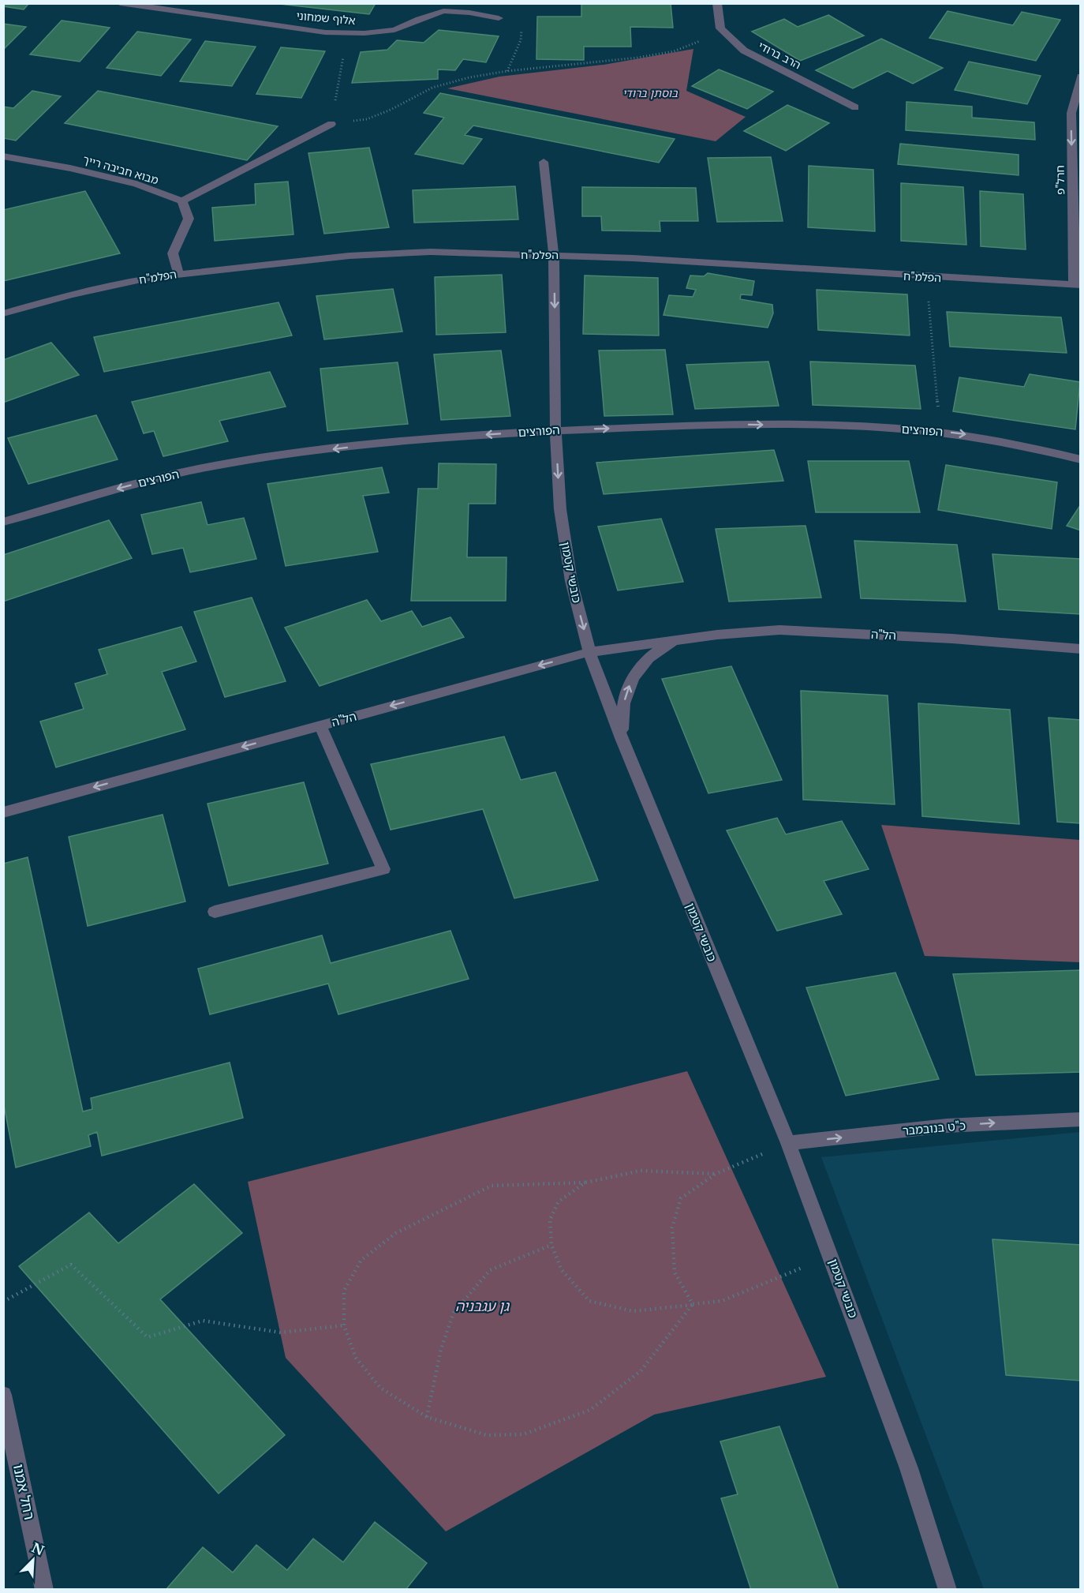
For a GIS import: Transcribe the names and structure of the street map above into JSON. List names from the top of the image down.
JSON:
{
  "streets": {
    "street": [
      "אלוף שמחוני",
      "הרב ברודי",
      "מבוא חביבה רייך",
      "חרל\"פ",
      "הפלמ\"ח",
      "הפורצים",
      "כובשי קטמון",
      "הל\"ה",
      "כ\"ט בנובמבר",
      "רחל אמנו"
    ]
  },
  "crossings": [
    ["חרל\"פ", "הפלמ\"ח"],
    ["הפלמ\"ח", "כובשי קטמון"],
    ["הפורצים", "כובשי קטמון"],
    ["כובשי קטמון", "הל\"ה"],
    ["כובשי קטמון", "כ\"ט בנובמבר"]
  ],
  "one_way": ["חרל\"פ", "כ\"ט בנובמבר"],
  "parks": ["בוסתן ברודי", "גן עגבניה"],
  "north": "top right"
}
